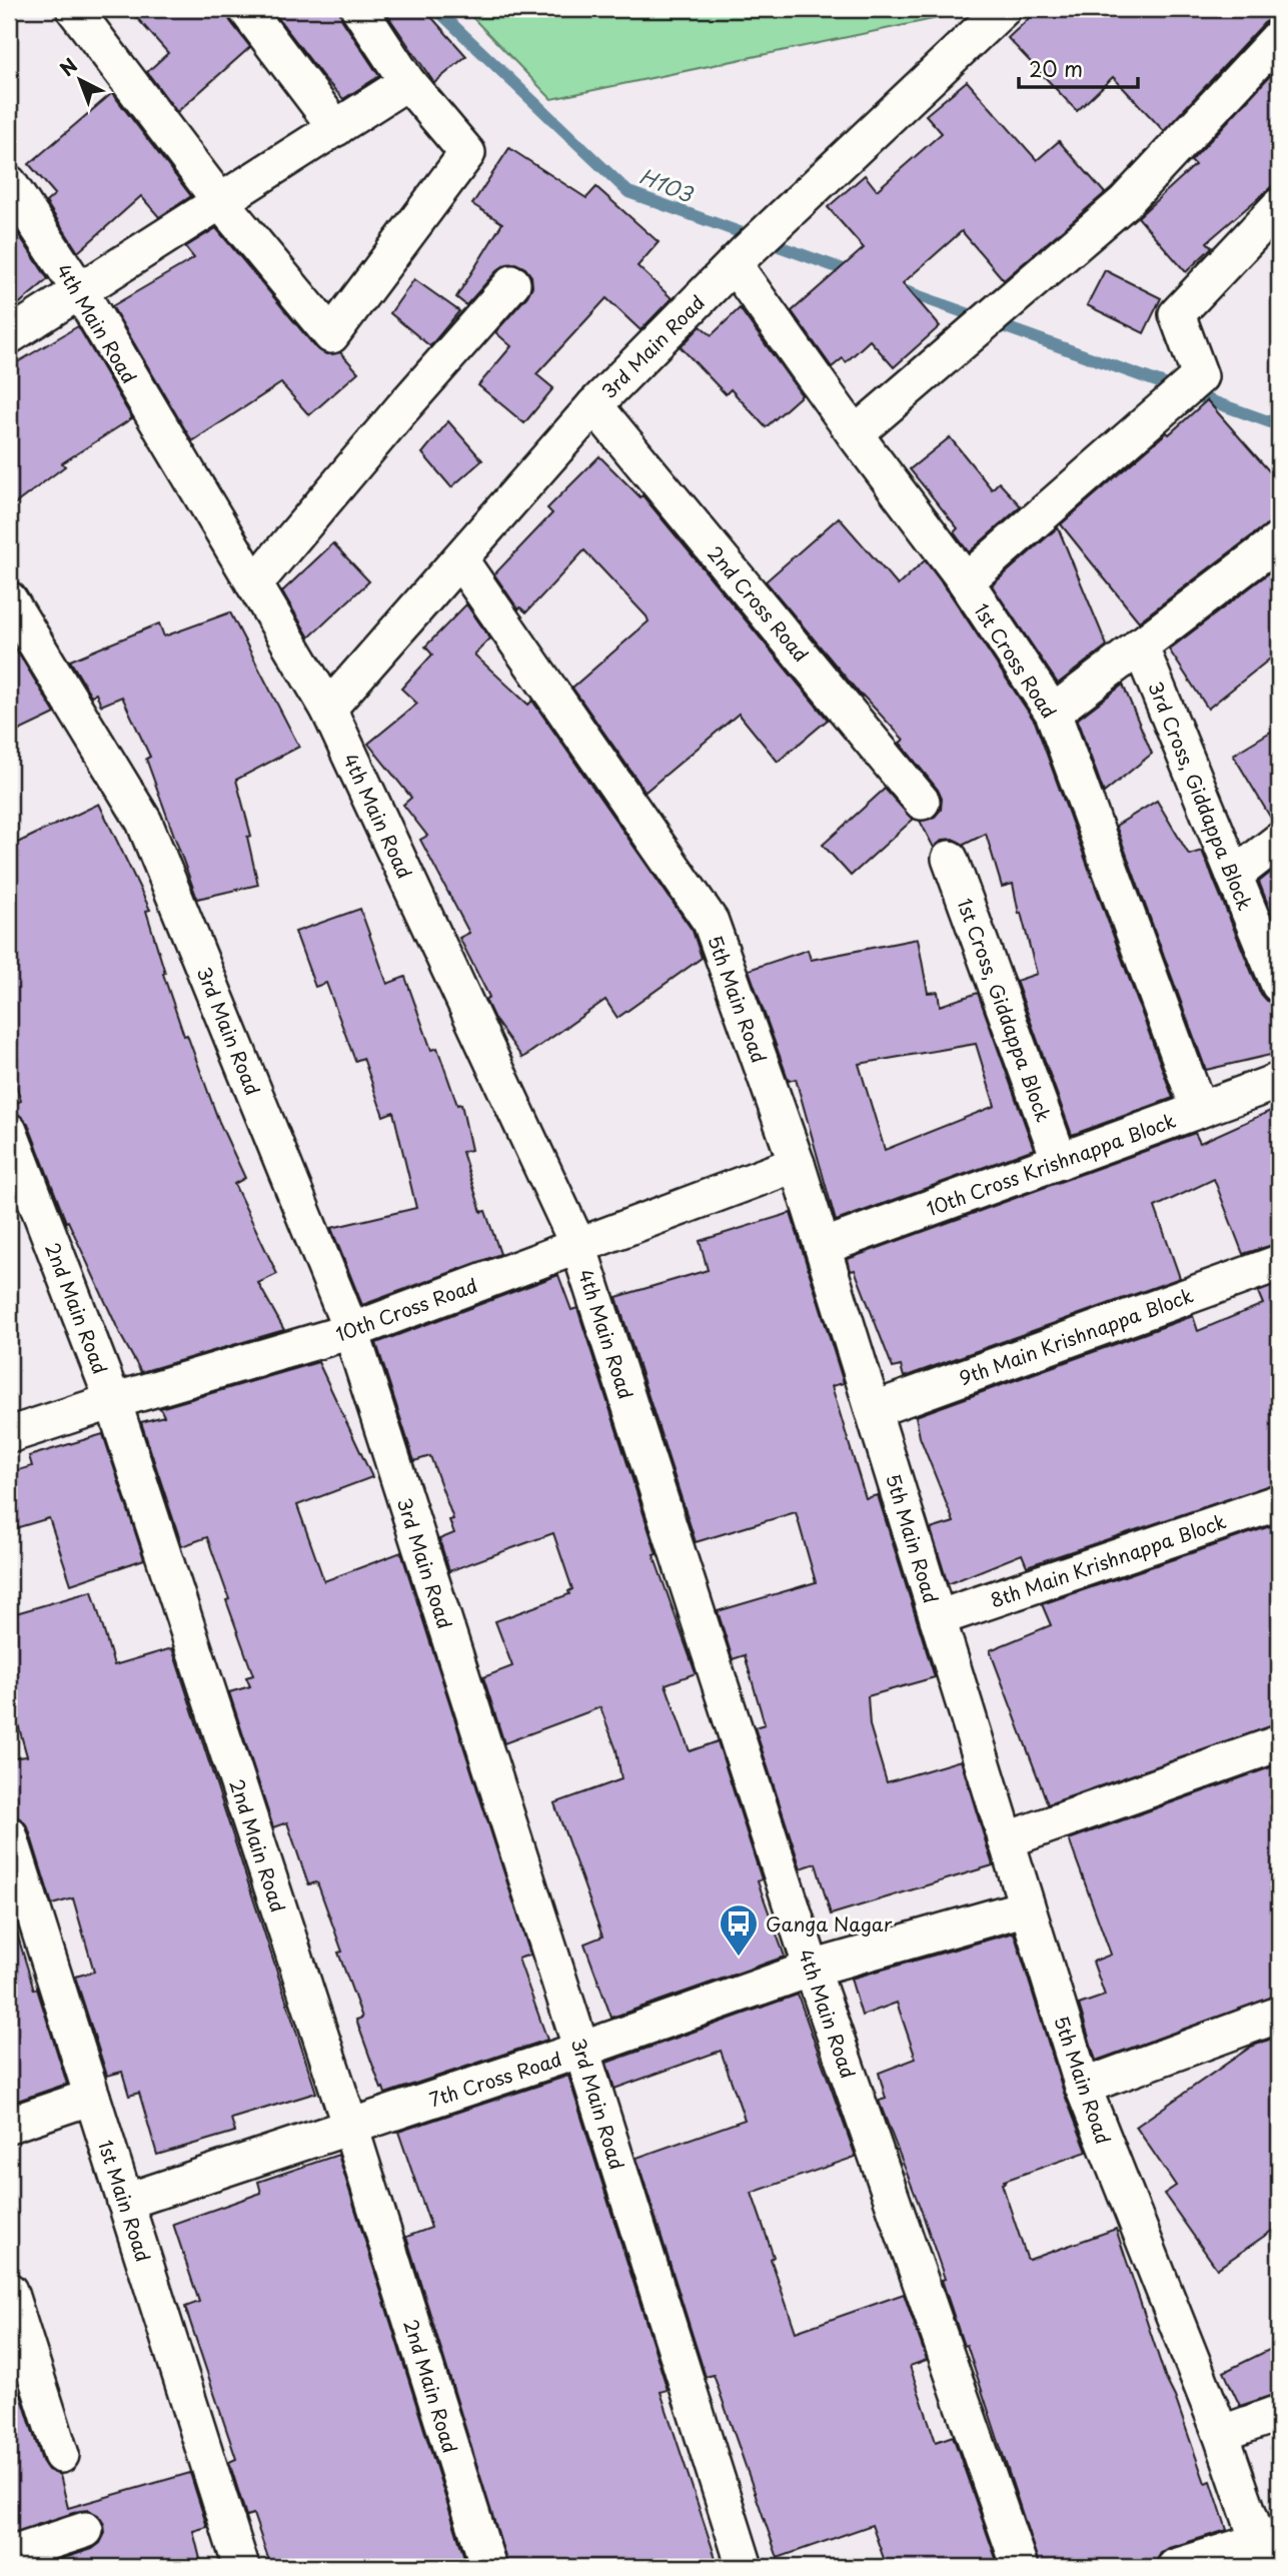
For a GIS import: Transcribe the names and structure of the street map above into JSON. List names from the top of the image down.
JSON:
{
  "streets": {
    "street": [
      "4th Main Road",
      "3rd Main Road",
      "2nd Cross Road",
      "1st Cross Road",
      "3rd Cross, Giddappa Block",
      "5th Main Road",
      "1st Cross, Giddappa Block",
      "10th Cross Krishnappa Block",
      "2nd Main Road",
      "10th Cross Road",
      "9th Main Krishnappa Block",
      "8th Main Krishnappa Block",
      "7th Cross Road",
      "1st Main Road"
    ]
  },
  "crossings": [
    ["4th Main Road", "3rd Main Road"],
    ["4th Main Road", "10th Cross Road"],
    ["4th Main Road", "7th Cross Road"],
    ["3rd Main Road", "2nd Cross Road"],
    ["3rd Main Road", "1st Cross Road"],
    ["3rd Main Road", "5th Main Road"],
    ["3rd Main Road", "10th Cross Road"],
    ["3rd Main Road", "7th Cross Road"],
    ["1st Cross Road", "10th Cross Krishnappa Block"],
    ["5th Main Road", "10th Cross Krishnappa Block"],
    ["5th Main Road", "10th Cross Road"],
    ["5th Main Road", "9th Main Krishnappa Block"],
    ["5th Main Road", "8th Main Krishnappa Block"],
    ["5th Main Road", "7th Cross Road"],
    ["1st Cross, Giddappa Block", "10th Cross Krishnappa Block"],
    ["2nd Main Road", "10th Cross Road"],
    ["2nd Main Road", "7th Cross Road"],
    ["7th Cross Road", "1st Main Road"]
  ],
  "water": ["H103"],
  "places": {
    "bus stop": ["Ganga Nagar"]
  },
  "scale_bar": "20 m",
  "north": "top left"
}
